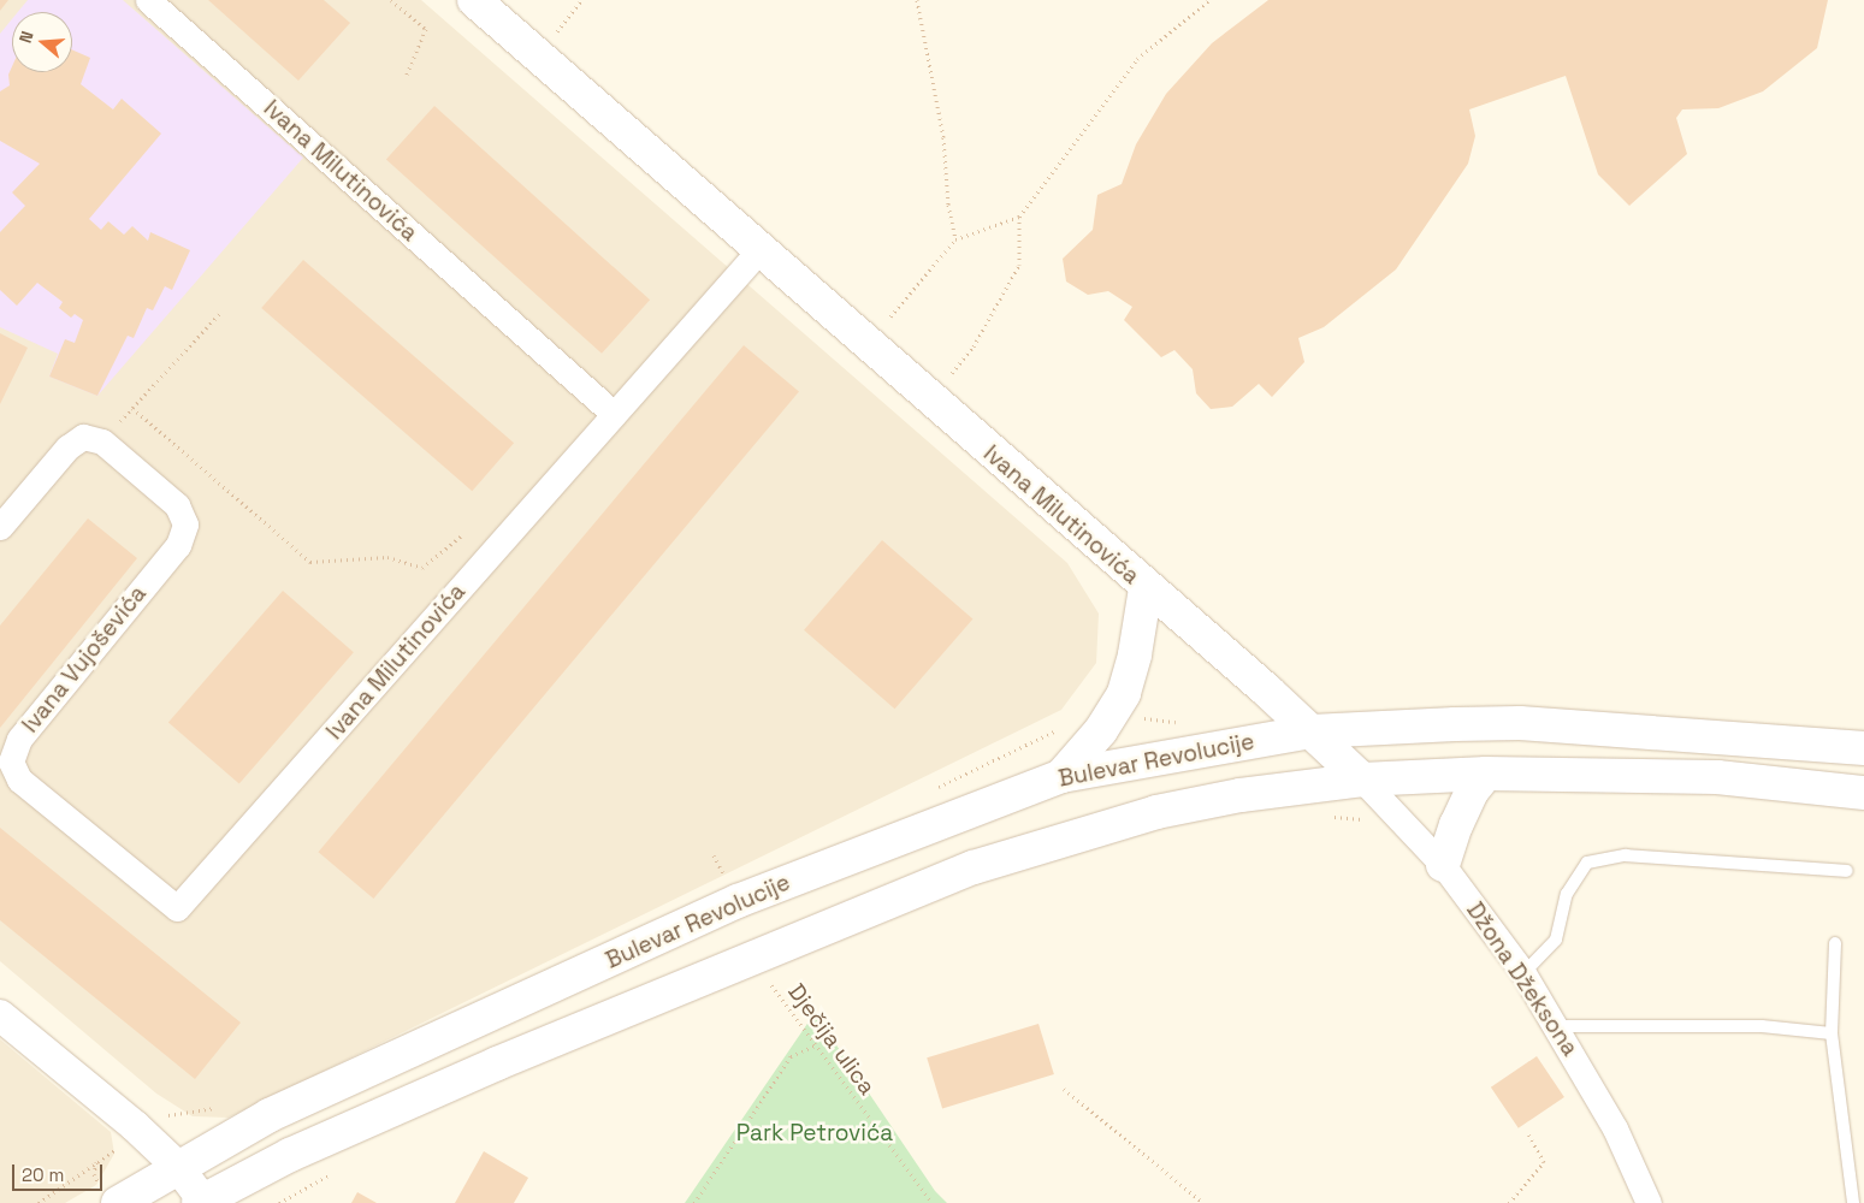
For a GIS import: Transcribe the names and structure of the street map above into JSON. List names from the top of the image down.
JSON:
{
  "streets": {
    "main road": ["Ivana Milutinovića", "Bulevar Revolucije"],
    "street": ["Ivana Vujoševića", "Džona Džeksona"],
    "path": ["Dječija ulica"]
  },
  "crossings": [
    ["Ivana Milutinovića", "Ivana Vujoševića"],
    ["Ivana Milutinovića", "Bulevar Revolucije"],
    ["Ivana Milutinovića", "Džona Džeksona"]
  ],
  "parks": ["Park Petrovića"],
  "scale_bar": "20 m",
  "north": "left"
}
